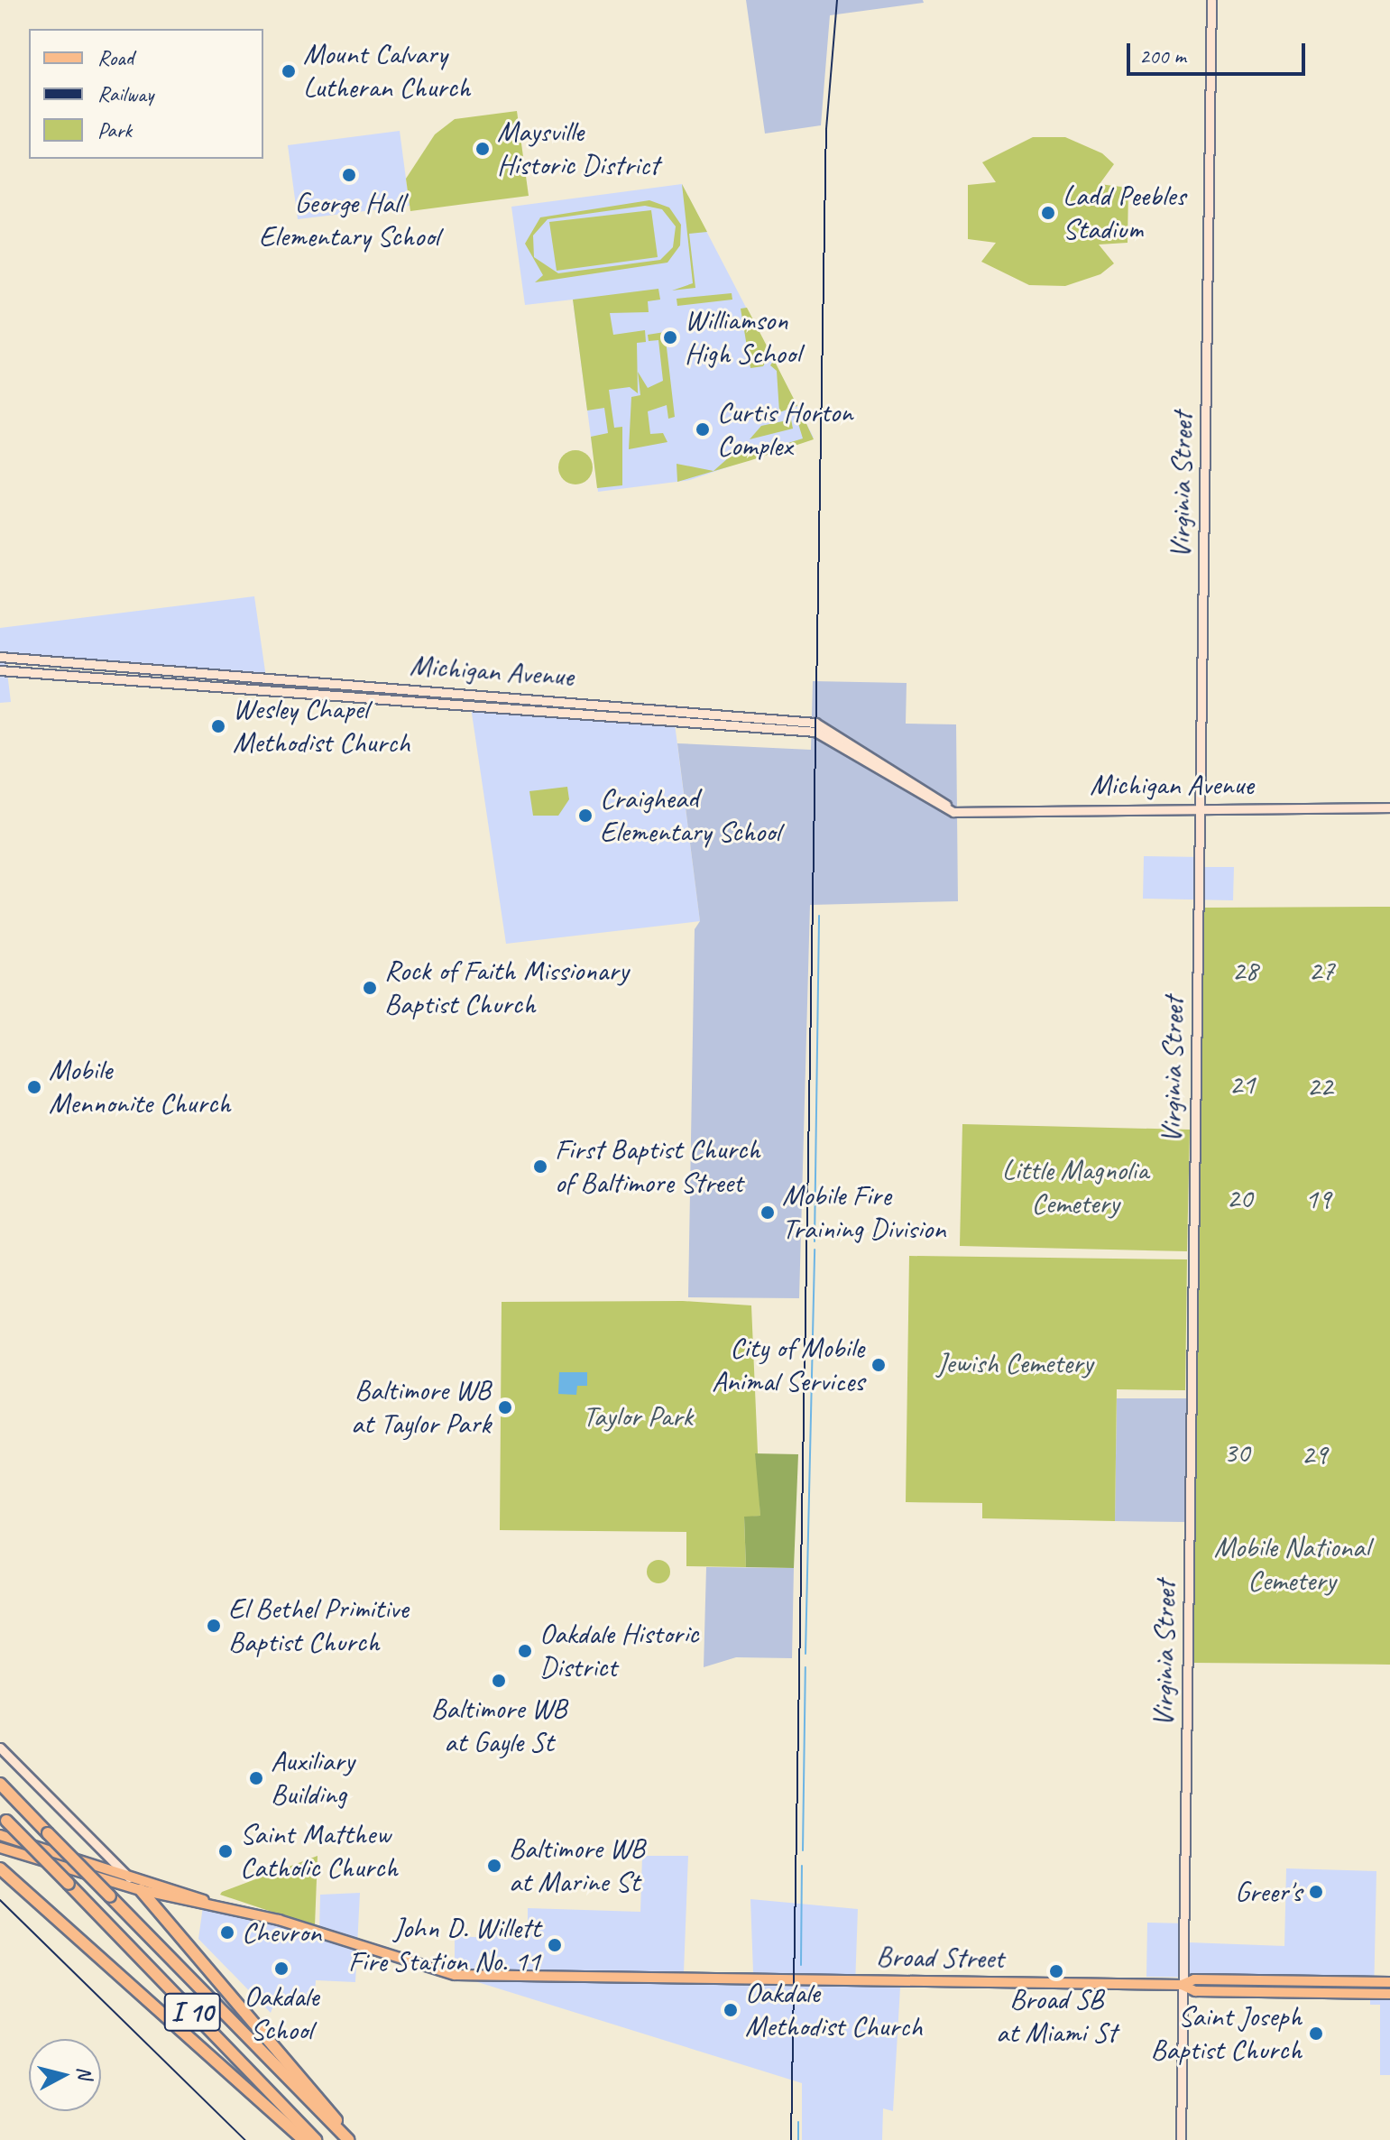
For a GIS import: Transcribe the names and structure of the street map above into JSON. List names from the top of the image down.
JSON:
{
  "streets": {
    "highway": ["I 10"],
    "main road": ["Virginia Street", "Michigan Avenue", "Broad Street"]
  },
  "crossings": [
    ["Virginia Street", "Michigan Avenue"],
    ["Virginia Street", "Broad Street"]
  ],
  "parks": [
    "28",
    "27",
    "21",
    "22",
    "Little Magnolia Cemetery",
    "20",
    "19",
    "Jewish Cemetery",
    "Taylor Park",
    "30",
    "29",
    "Mobile National Cemetery"
  ],
  "places": [
    "Mount Calvary Lutheran Church",
    "Maysville Historic District",
    "George Hall Elementary School",
    "Ladd Peebles Stadium",
    "Williamson High School",
    "Curtis Horton Complex",
    "Wesley Chapel Methodist Church",
    "Craighead Elementary School",
    "Rock of Faith Missionary Baptist Church",
    "Mobile Mennonite Church",
    "First Baptist Church of Baltimore Street",
    "Mobile Fire Training Division",
    "City of Mobile Animal Services",
    "Baltimore WB at Taylor Park",
    "El Bethel Primitive Baptist Church",
    "Oakdale Historic District",
    "Baltimore WB at Gayle St",
    "Auxiliary Building",
    "Saint Matthew Catholic Church",
    "Baltimore WB at Marine St",
    "Greer's",
    "Chevron",
    "John D. Willett Fire Station No. 11",
    "Oakdale School",
    "Broad SB at Miami St",
    "Oakdale Methodist Church",
    "Saint Joseph Baptist Church"
  ],
  "legend": ["Road", "Railway", "Park"],
  "scale_bar": "200 m",
  "north": "right"
}
